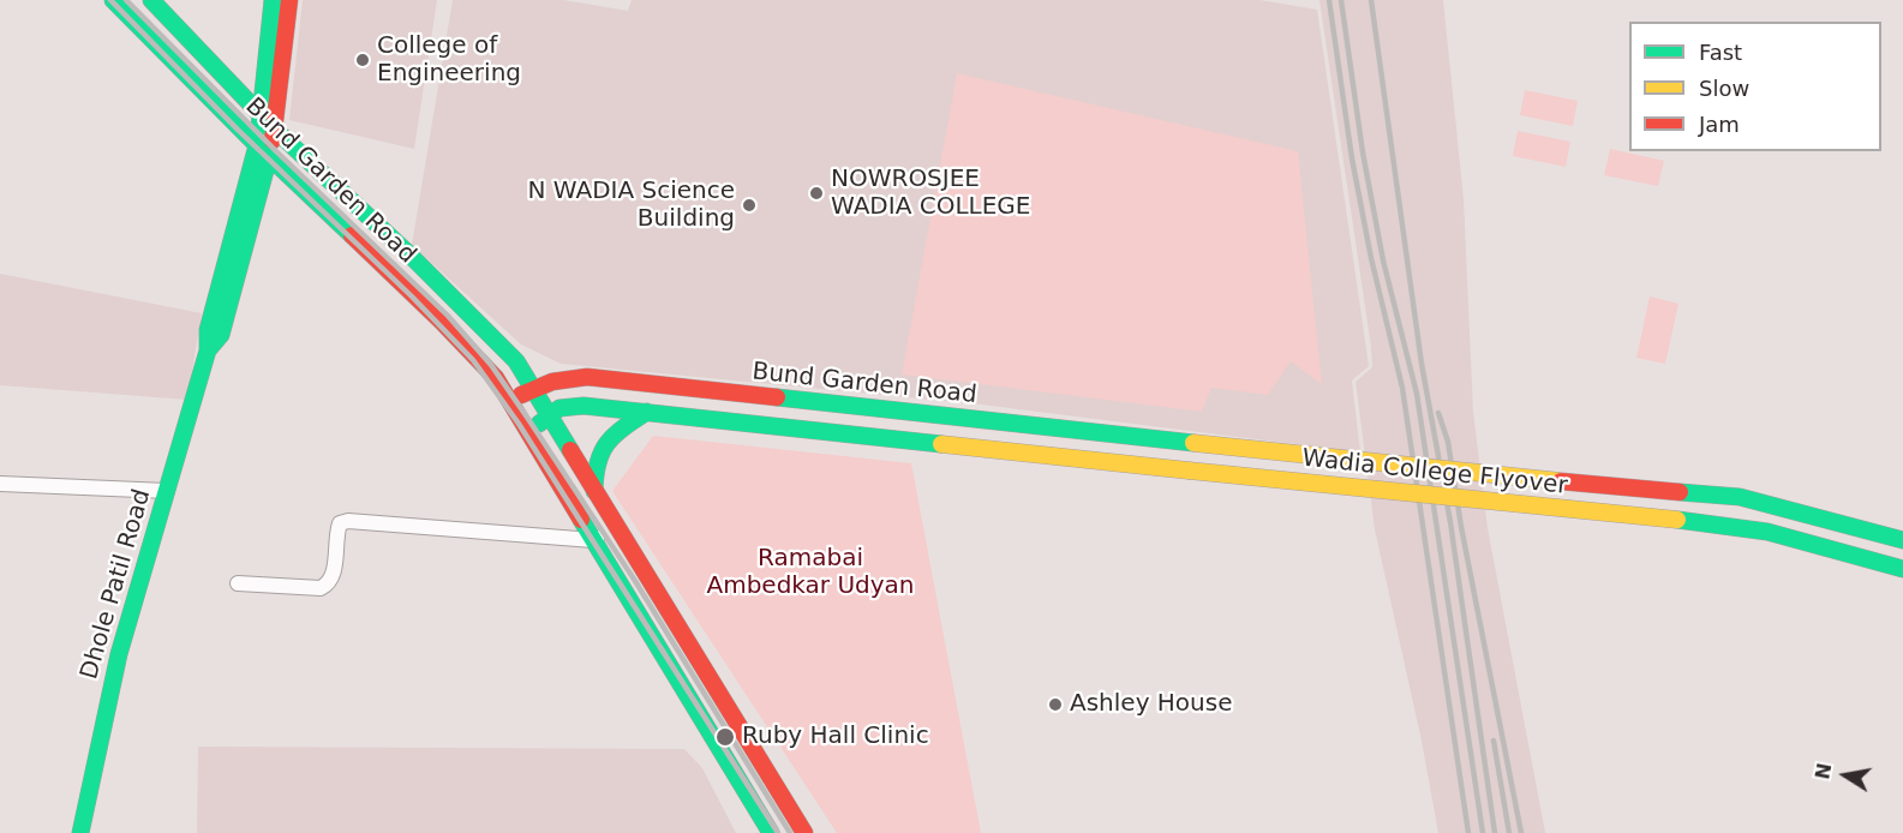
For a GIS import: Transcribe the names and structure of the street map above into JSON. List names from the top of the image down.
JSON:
{
  "streets": {
    "main road": ["Bund Garden Road", "Wadia College Flyover", "Dhole Patil Road"]
  },
  "crossings": [
    ["Bund Garden Road", "Wadia College Flyover"],
    ["Bund Garden Road", "Dhole Patil Road"]
  ],
  "parks": ["Ramabai Ambedkar Udyan"],
  "places": [
    "College of Engineering",
    "NOWROSJEE WADIA COLLEGE",
    "N WADIA Science Building",
    "Ashley House",
    "Ruby Hall Clinic"
  ],
  "legend": ["Fast", "Slow", "Jam"],
  "north": "left"
}
